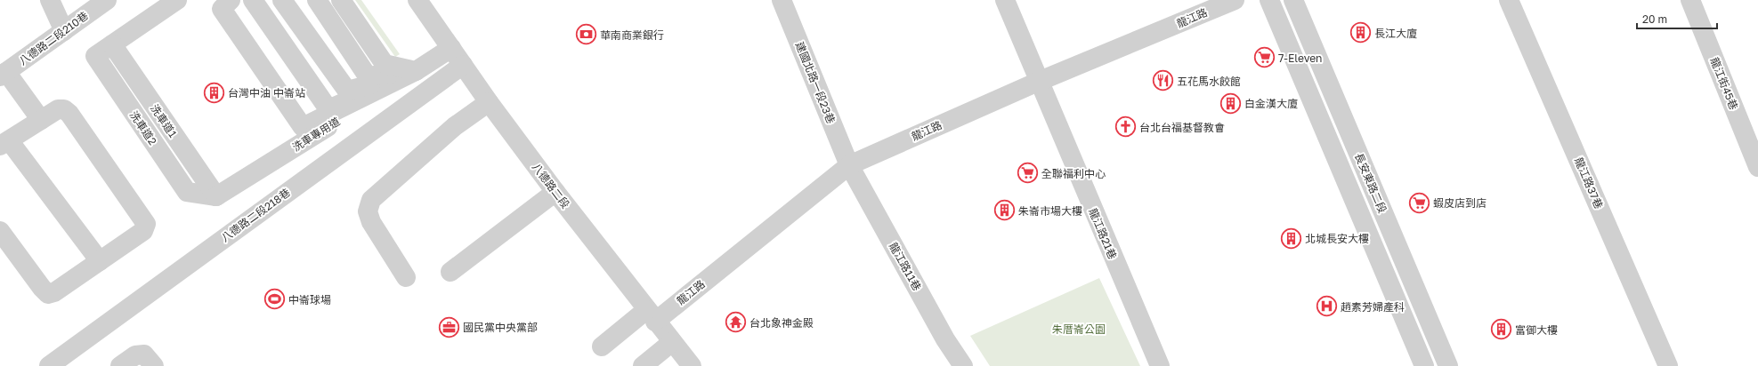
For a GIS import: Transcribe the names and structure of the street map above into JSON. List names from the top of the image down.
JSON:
{
  "streets": {
    "street": [
      "龍江路",
      "八德路二段210巷",
      "建國北路一段23巷",
      "龍江街45巷",
      "洗車道1",
      "洗車專用道",
      "長安東路二段",
      "龍江路37巷",
      "八德路二段",
      "八德路二段218巷",
      "龍江路21巷",
      "龍江路11巷"
    ]
  },
  "crossings": [
    ["龍江路", "建國北路一段23巷"],
    ["龍江路", "八德路二段"],
    ["龍江路", "龍江路21巷"],
    ["龍江路", "龍江路11巷"],
    ["建國北路一段23巷", "龍江路11巷"],
    ["洗車道1", "洗車專用道"],
    ["八德路二段", "八德路二段218巷"]
  ],
  "parks": ["朱厝崙公園"],
  "places": {
    "building": [
      "長江大廈",
      "台灣中油 中崙站",
      "白金漢大廈",
      "朱崙市場大樓",
      "北城長安大樓",
      "富御大樓"
    ],
    "bank": ["華南商業銀行"],
    "supermarket": ["7-Eleven", "全聯福利中心", "蝦皮店到店"],
    "restaurant": ["五花馬水餃館"],
    "church": ["台北台福基督教會"],
    "sports": ["中崙球場"],
    "hospital": ["趙素芳婦產科"],
    "temple": ["台北象神金殿"],
    "office": ["國民黨中央黨部"]
  },
  "scale_bar": "20 m"
}
